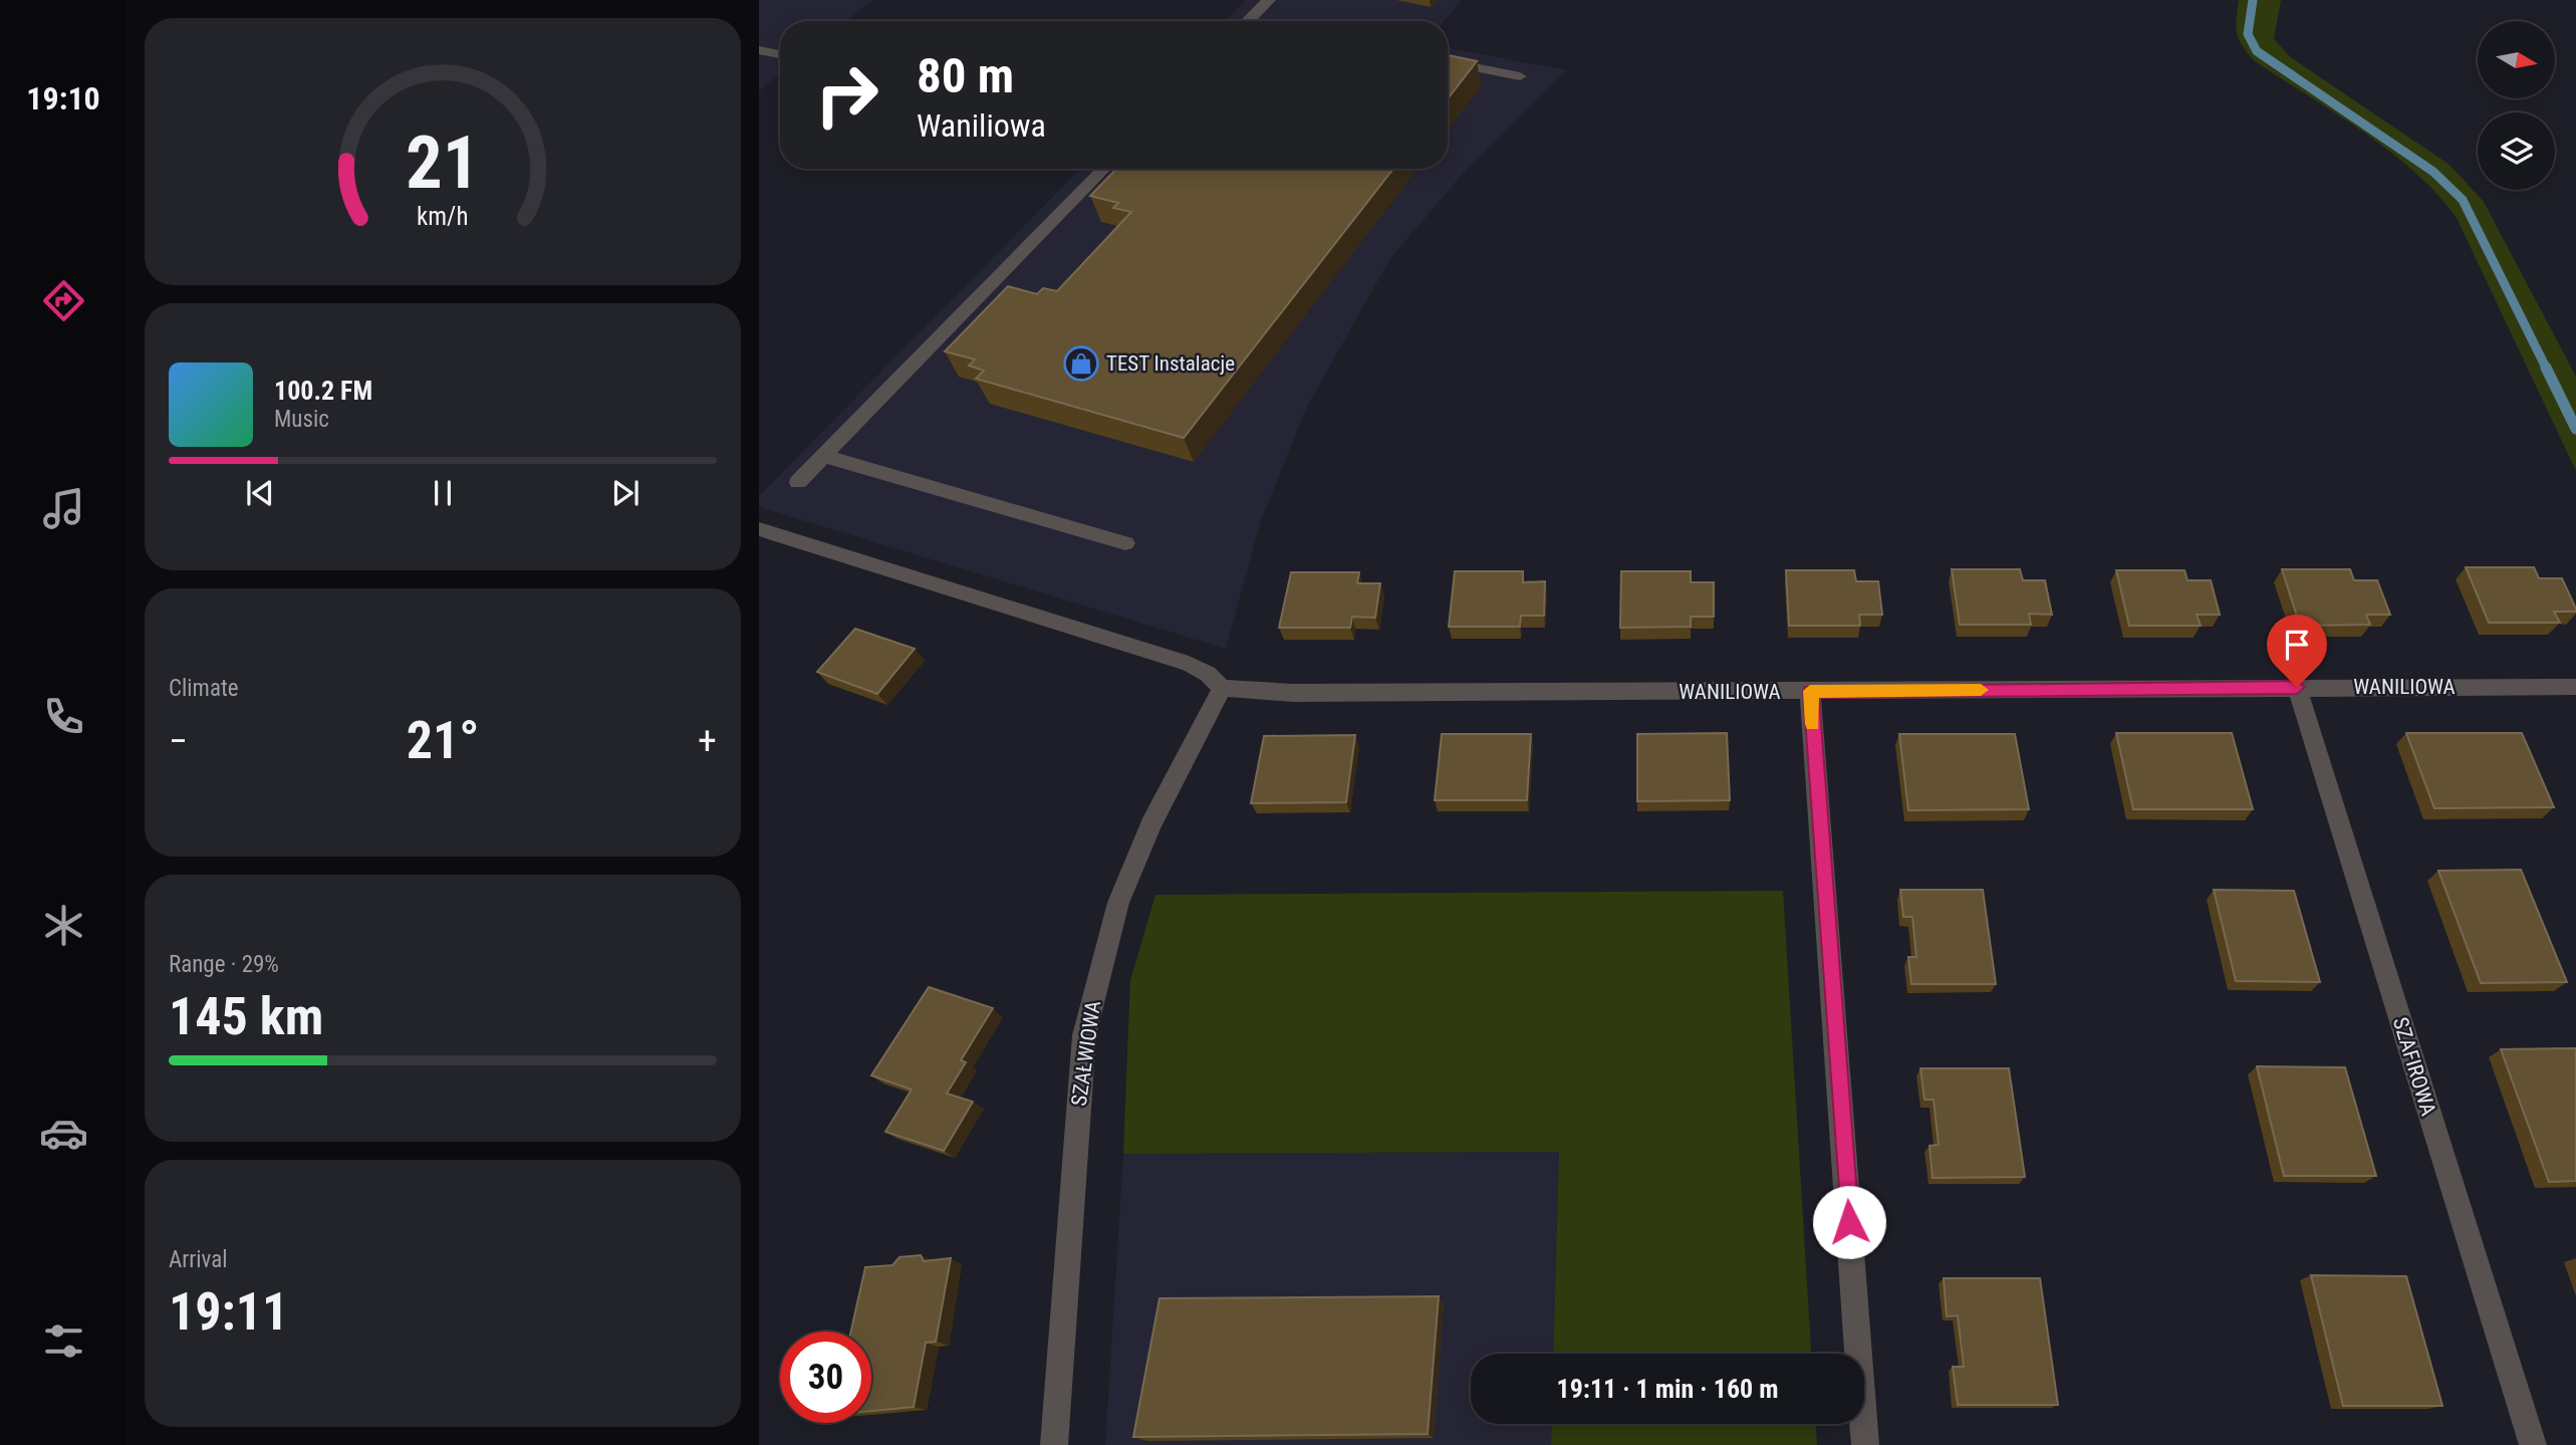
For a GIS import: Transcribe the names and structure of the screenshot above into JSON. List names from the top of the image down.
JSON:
{
  "streets": {
    "street": ["WANILIOWA", "SZAŁWIOWA", "SZAFIROWA"]
  },
  "crossings": [
    ["WANILIOWA", "SZAŁWIOWA"],
    ["WANILIOWA", "SZAFIROWA"]
  ],
  "places": {
    "shop": ["TEST Instalacje"]
  },
  "north": "right",
  "page": {
    "tabs": "19:10",
    "turn": ["80 m", "Waniliowa"],
    "song": ["100.2 FM", "Music"],
    "tile": [
      "Climate",
      ["Range · 29%", "145 km"],
      ["Arrival", "19:11"]
    ],
    "heat": ["−", "21°", "+"],
    "limit": "30",
    "trip": "19:11 · 1 min · 160 m",
    "gauge": ["21", "km/h"]
  }
}
